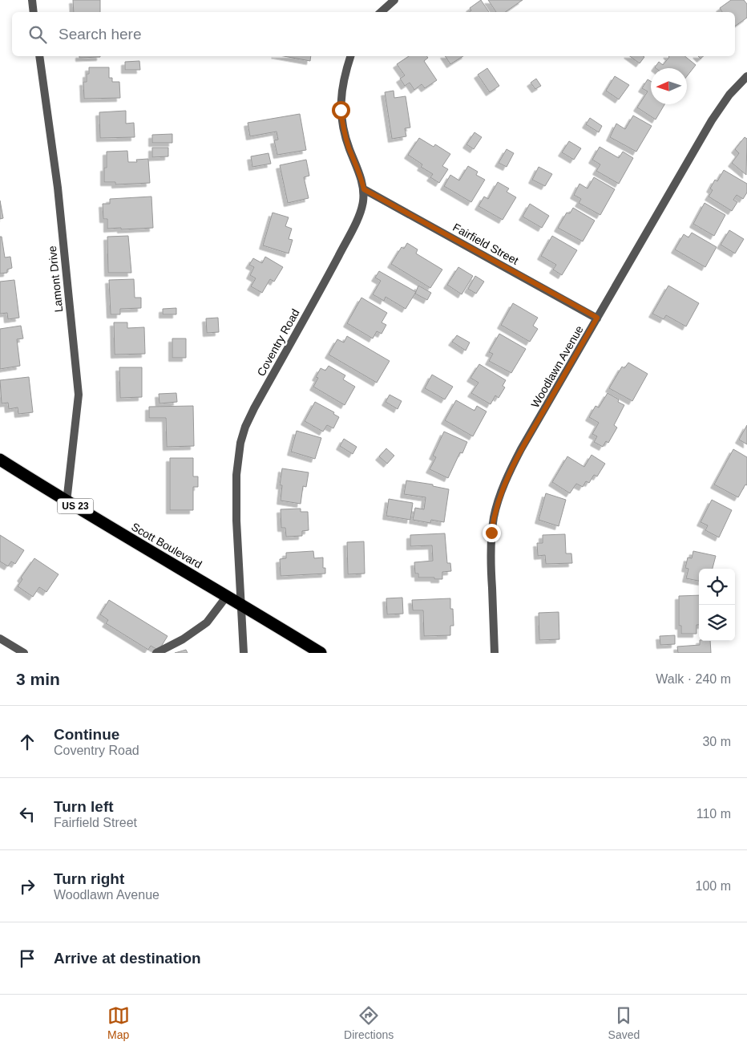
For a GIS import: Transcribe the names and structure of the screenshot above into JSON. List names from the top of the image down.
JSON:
{
  "streets": {
    "highway": ["US 23", "Scott Boulevard"],
    "street": [
      "Fairfield Street",
      "Lamont Drive",
      "Coventry Road",
      "Woodlawn Avenue"
    ]
  },
  "crossings": [
    ["Fairfield Street", "Coventry Road"],
    ["Fairfield Street", "Woodlawn Avenue"],
    ["Lamont Drive", "Scott Boulevard"],
    ["Coventry Road", "Scott Boulevard"]
  ],
  "north": "left",
  "page": {
    "search": "Search here",
    "heading": ["3 min", "Walk · 240 m"],
    "list": [
      ["Continue", "Coventry Road", "30 m"],
      ["Turn left", "Fairfield Street", "110 m"],
      ["Turn right", "Woodlawn Avenue", "100 m"],
      "Arrive at destination"
    ],
    "nav": ["Map", "Directions", "Saved"]
  }
}
